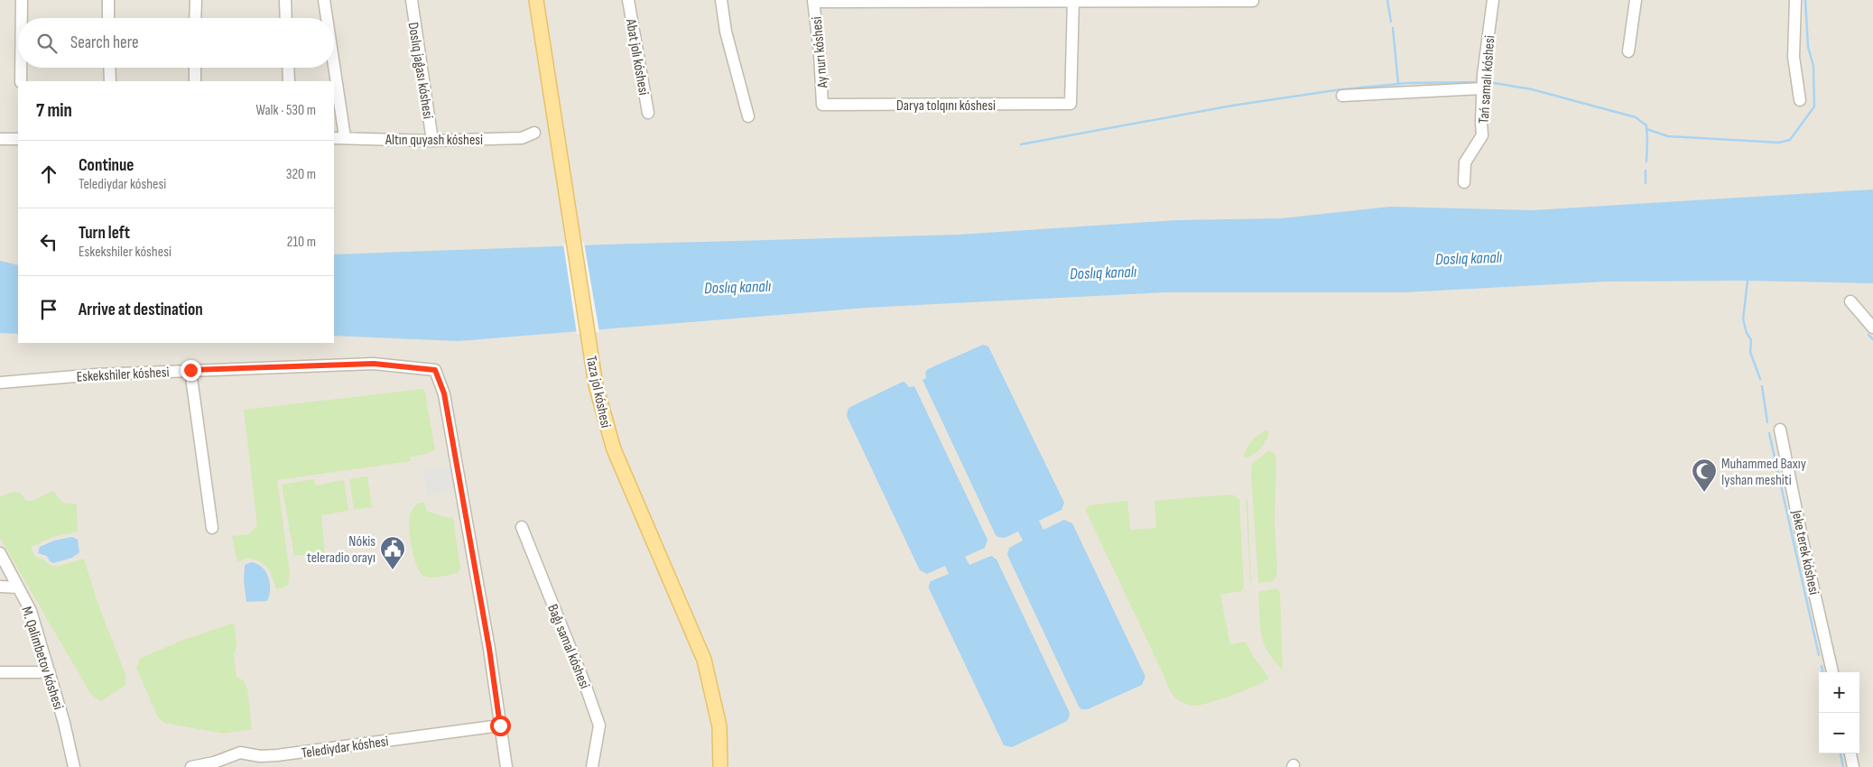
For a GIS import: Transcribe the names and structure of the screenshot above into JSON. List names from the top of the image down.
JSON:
{
  "streets": {
    "main road": ["Taza jol kóshesi"],
    "street": [
      "Ay nurı kóshesi",
      "Abat jolı kóshesi",
      "Doslıq jaǵası kóshesi",
      "Tań samalı kóshesi",
      "Darya tolqını kóshesi",
      "Altın quyash kóshesi",
      "Eskekshiler kóshesi",
      "Jeke terek kóshesi",
      "Baǵı samal kóshesi",
      "M. Qalimbetov kóshesi",
      "Telediydar kóshesi"
    ]
  },
  "crossings": [
    ["Ay nurı kóshesi", "Darya tolqını kóshesi"],
    ["Doslıq jaǵası kóshesi", "Altın quyash kóshesi"],
    ["Eskekshiler kóshesi", "Telediydar kóshesi"]
  ],
  "water": ["Doslıq kanalı"],
  "places": {
    "mosque": ["Muhammed Baxıy Iyshan meshiti"],
    "public building": ["Nókis teleradio orayı"]
  },
  "page": {
    "search": "Search here",
    "heading": ["7 min", "Walk · 530 m"],
    "list": [
      ["Continue", "Telediydar kóshesi", "320 m"],
      ["Turn left", "Eskekshiler kóshesi", "210 m"],
      "Arrive at destination"
    ],
    "map_buttons": ["+", "−"]
  }
}
